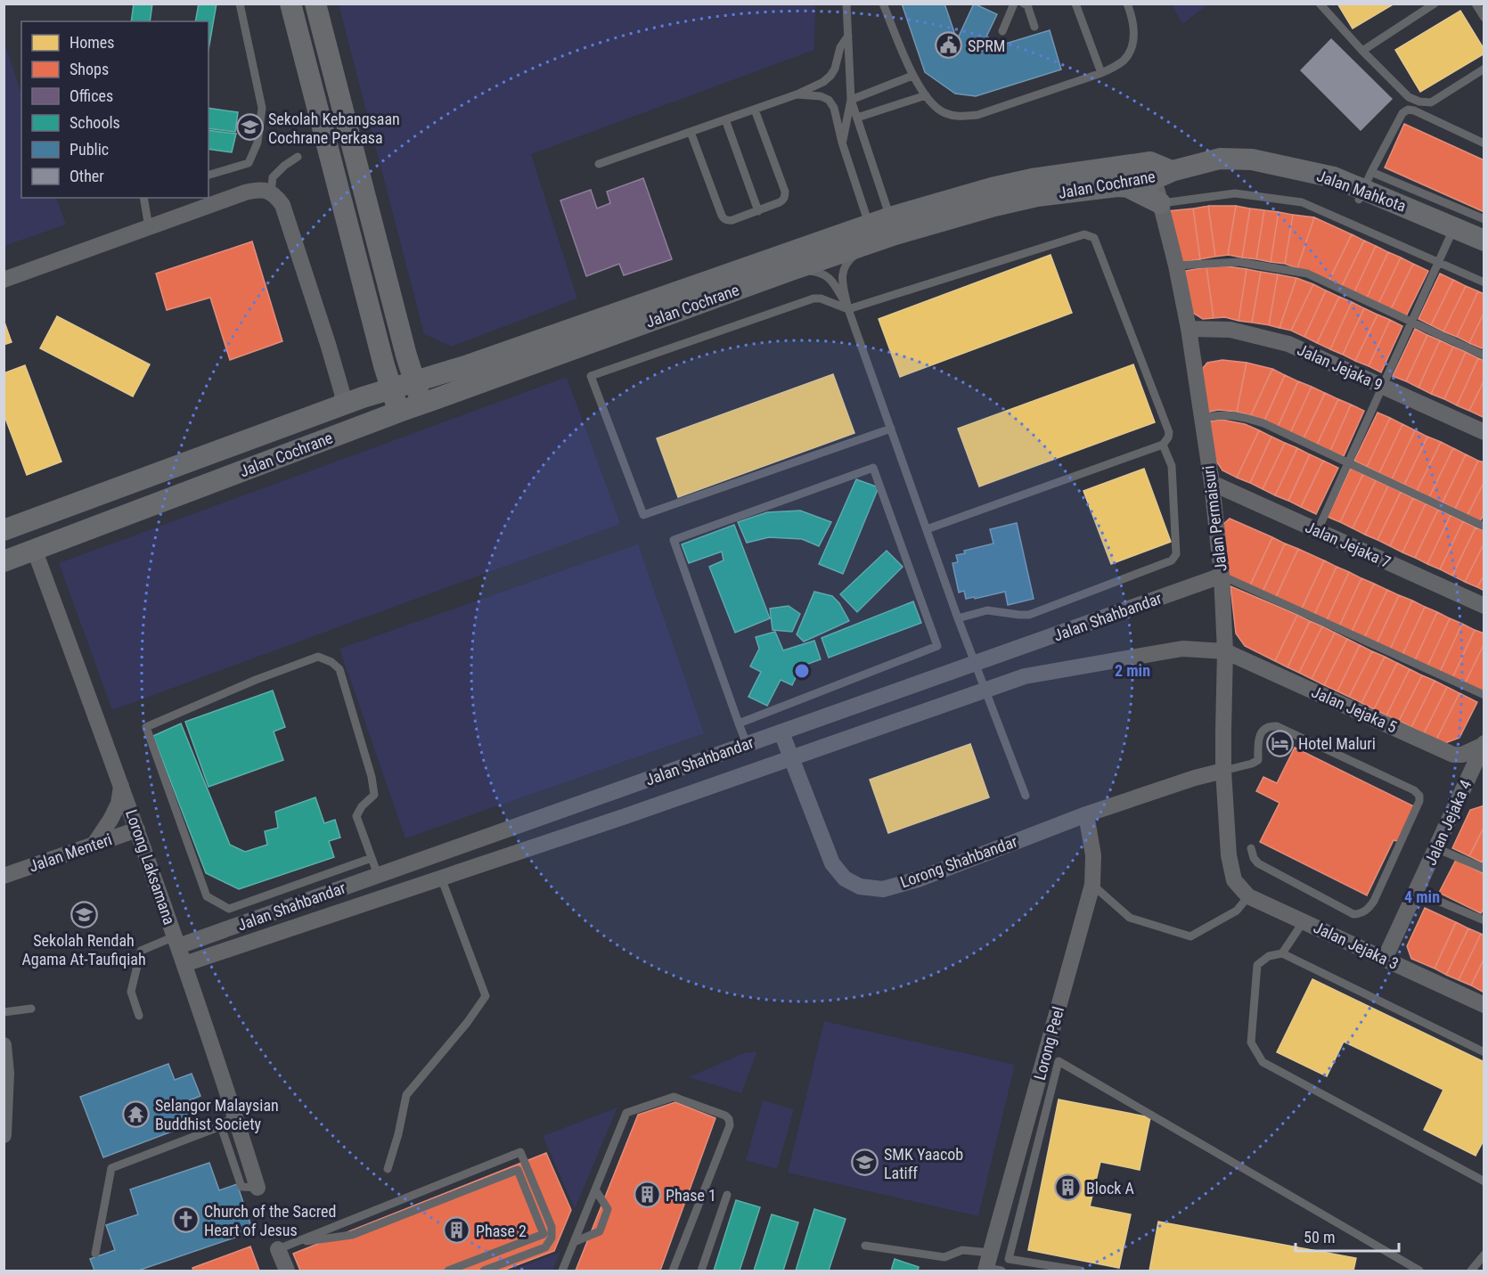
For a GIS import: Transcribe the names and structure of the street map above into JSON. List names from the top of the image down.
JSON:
{
  "streets": {
    "street": [
      "Jalan Cochrane",
      "Jalan Mahkota",
      "Jalan Jejaka 9",
      "Jalan Permaisuri",
      "Jalan Jejaka 7",
      "Jalan Shahbandar",
      "Jalan Jejaka 5",
      "Jalan Jejaka 4",
      "Jalan Menteri",
      "Lorong Shahbandar",
      "Lorong Laksamana",
      "Jalan Jejaka 3",
      "Lorong Peel"
    ]
  },
  "crossings": [
    ["Jalan Cochrane", "Jalan Mahkota"],
    ["Jalan Cochrane", "Jalan Permaisuri"],
    ["Jalan Cochrane", "Lorong Laksamana"],
    ["Jalan Mahkota", "Jalan Permaisuri"],
    ["Jalan Jejaka 9", "Jalan Permaisuri"],
    ["Jalan Permaisuri", "Jalan Jejaka 7"],
    ["Jalan Permaisuri", "Jalan Shahbandar"],
    ["Jalan Permaisuri", "Jalan Jejaka 5"],
    ["Jalan Permaisuri", "Lorong Shahbandar"],
    ["Jalan Permaisuri", "Jalan Jejaka 3"],
    ["Jalan Shahbandar", "Jalan Jejaka 5"],
    ["Jalan Shahbandar", "Lorong Shahbandar"],
    ["Jalan Shahbandar", "Lorong Laksamana"],
    ["Jalan Jejaka 5", "Jalan Jejaka 4"],
    ["Jalan Jejaka 4", "Jalan Jejaka 3"],
    ["Jalan Menteri", "Lorong Laksamana"],
    ["Lorong Shahbandar", "Lorong Peel"]
  ],
  "places": {
    "public building": ["SPRM"],
    "school or university": ["Sekolah Kebangsaan Cochrane Perkasa", "Sekolah Rendah Agama At-Taufiqiah", "SMK Yaacob Latiff"],
    "hotel": ["Hotel Maluri"],
    "temple": ["Selangor Malaysian Buddhist Society"],
    "building": ["Block A", "Phase 1", "Phase 2"],
    "church": ["Church of the Sacred Heart of Jesus"]
  },
  "legend": [
    "Homes",
    "Shops",
    "Offices",
    "Schools",
    "Public",
    "Other"
  ],
  "scale_bar": "50 m",
  "rings": ["2 min", "4 min"]
}
